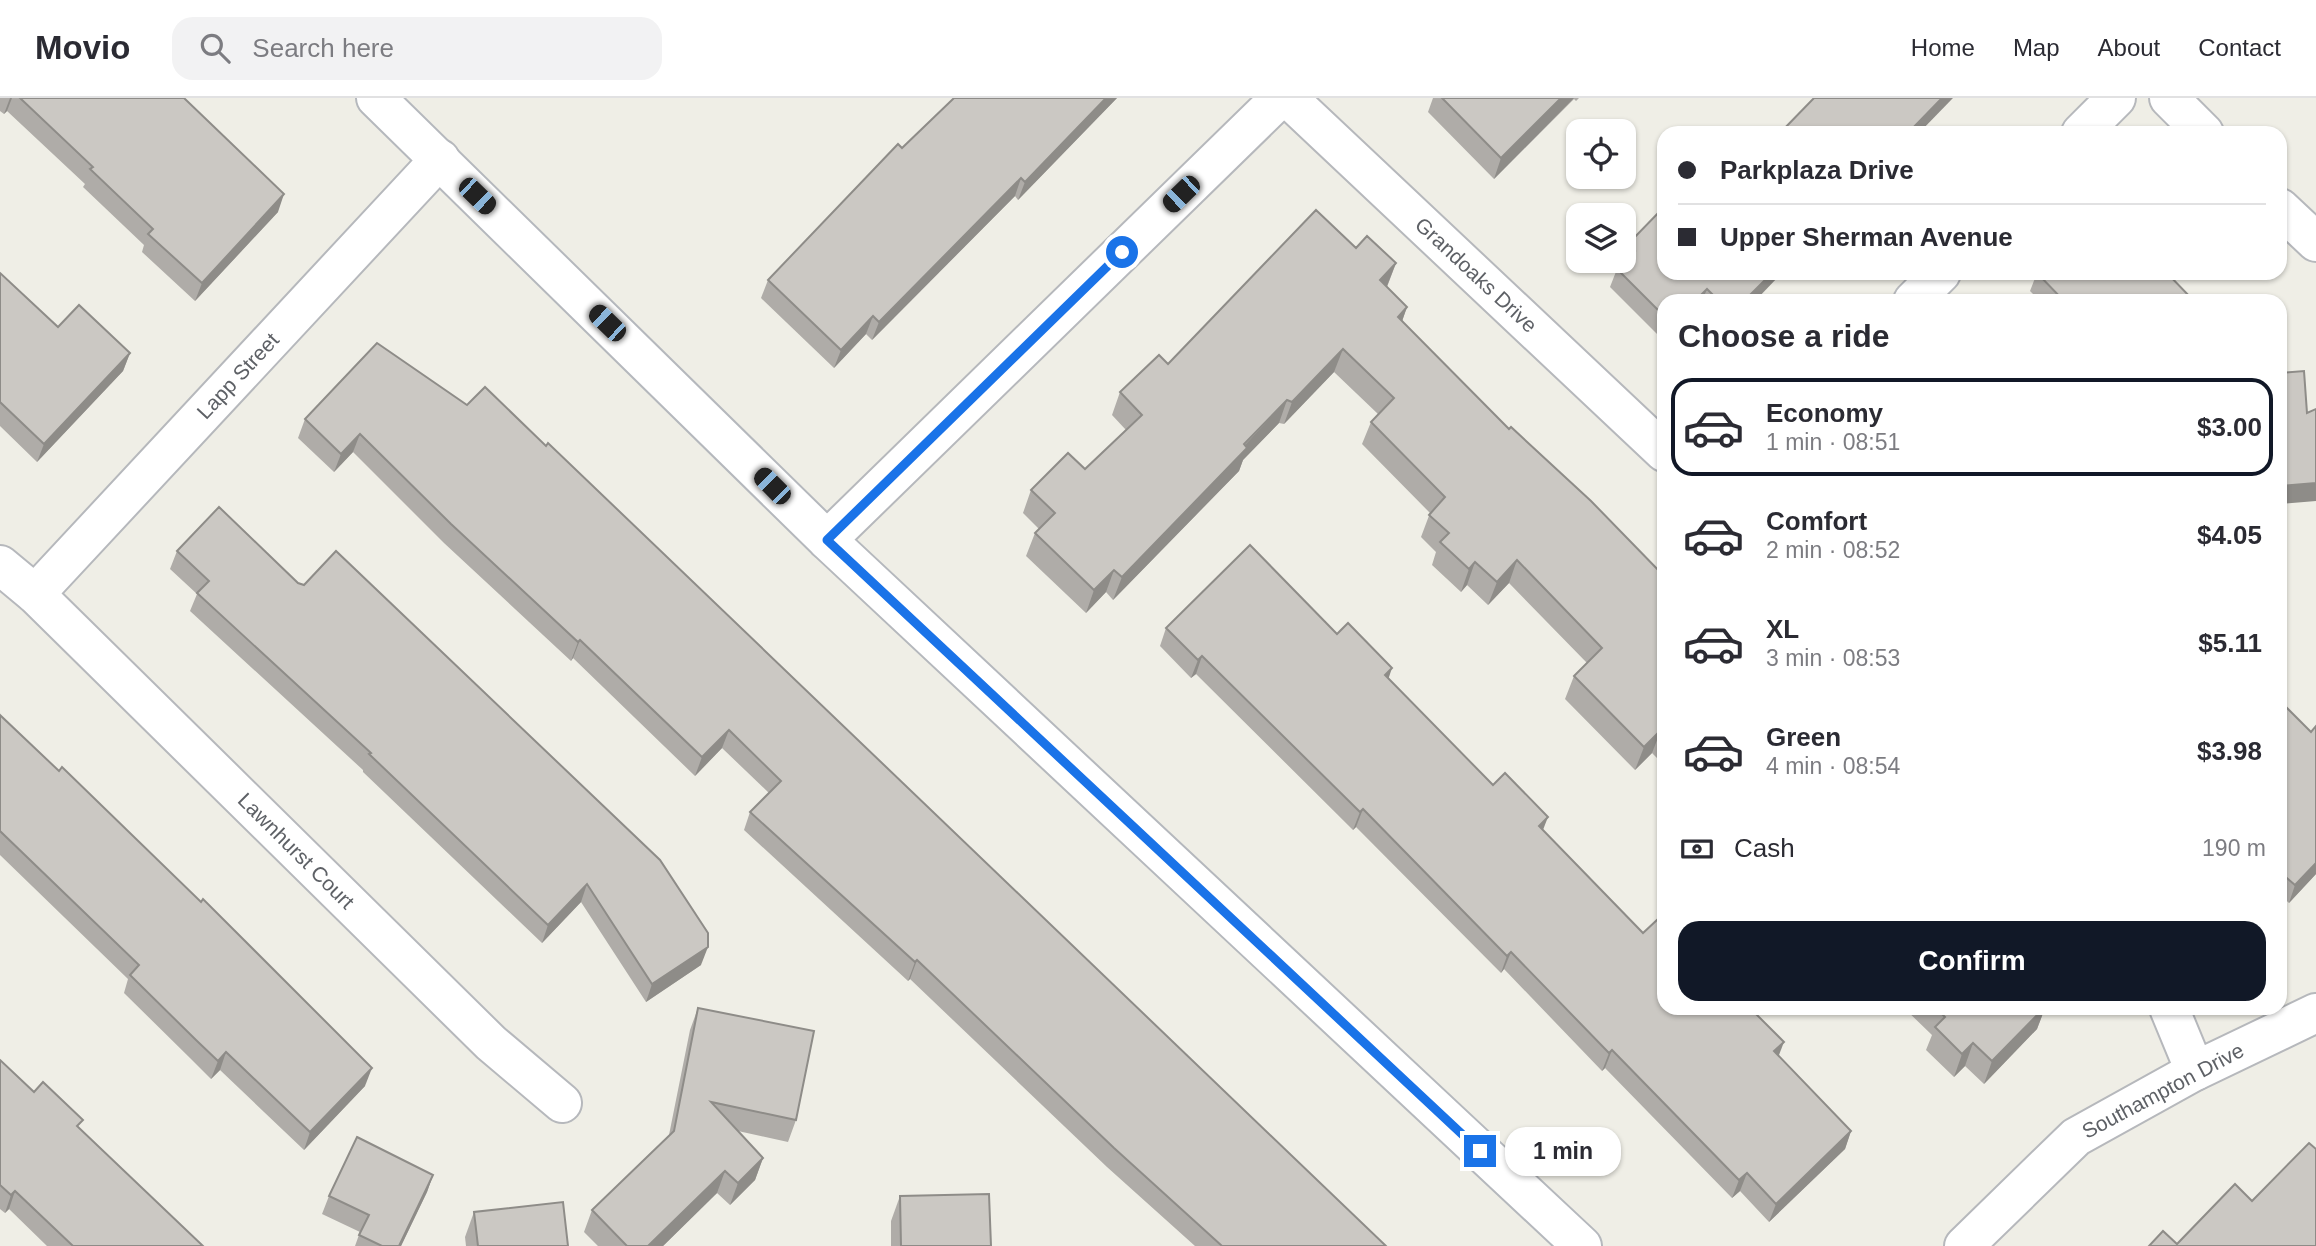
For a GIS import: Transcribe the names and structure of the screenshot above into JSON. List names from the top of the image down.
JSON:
{
  "streets": {
    "street": [
      "Grandoaks Drive",
      "Lapp Street",
      "Lawnhurst Court",
      "Southampton Drive"
    ]
  },
  "crossings": [
    ["Lapp Street", "Lawnhurst Court"]
  ],
  "page": {
    "header": "Movio",
    "search": "Search here",
    "nav": [
      "Home",
      "Map",
      "About",
      "Contact"
    ],
    "banner": ["Parkplaza Drive", "Upper Sherman Avenue"],
    "heading": "Choose a ride",
    "list": [
      {
        "name": "Economy",
        "note": "1 min · 08:51",
        "value": "$3.00"
      },
      {
        "name": "Comfort",
        "note": "2 min · 08:52",
        "value": "$4.05"
      },
      {
        "name": "XL",
        "note": "3 min · 08:53",
        "value": "$5.11"
      },
      {
        "name": "Green",
        "note": "4 min · 08:54",
        "value": "$3.98"
      }
    ],
    "pay": ["Cash", "190 m"],
    "buttons": "Confirm",
    "bubble": "1 min"
  }
}
